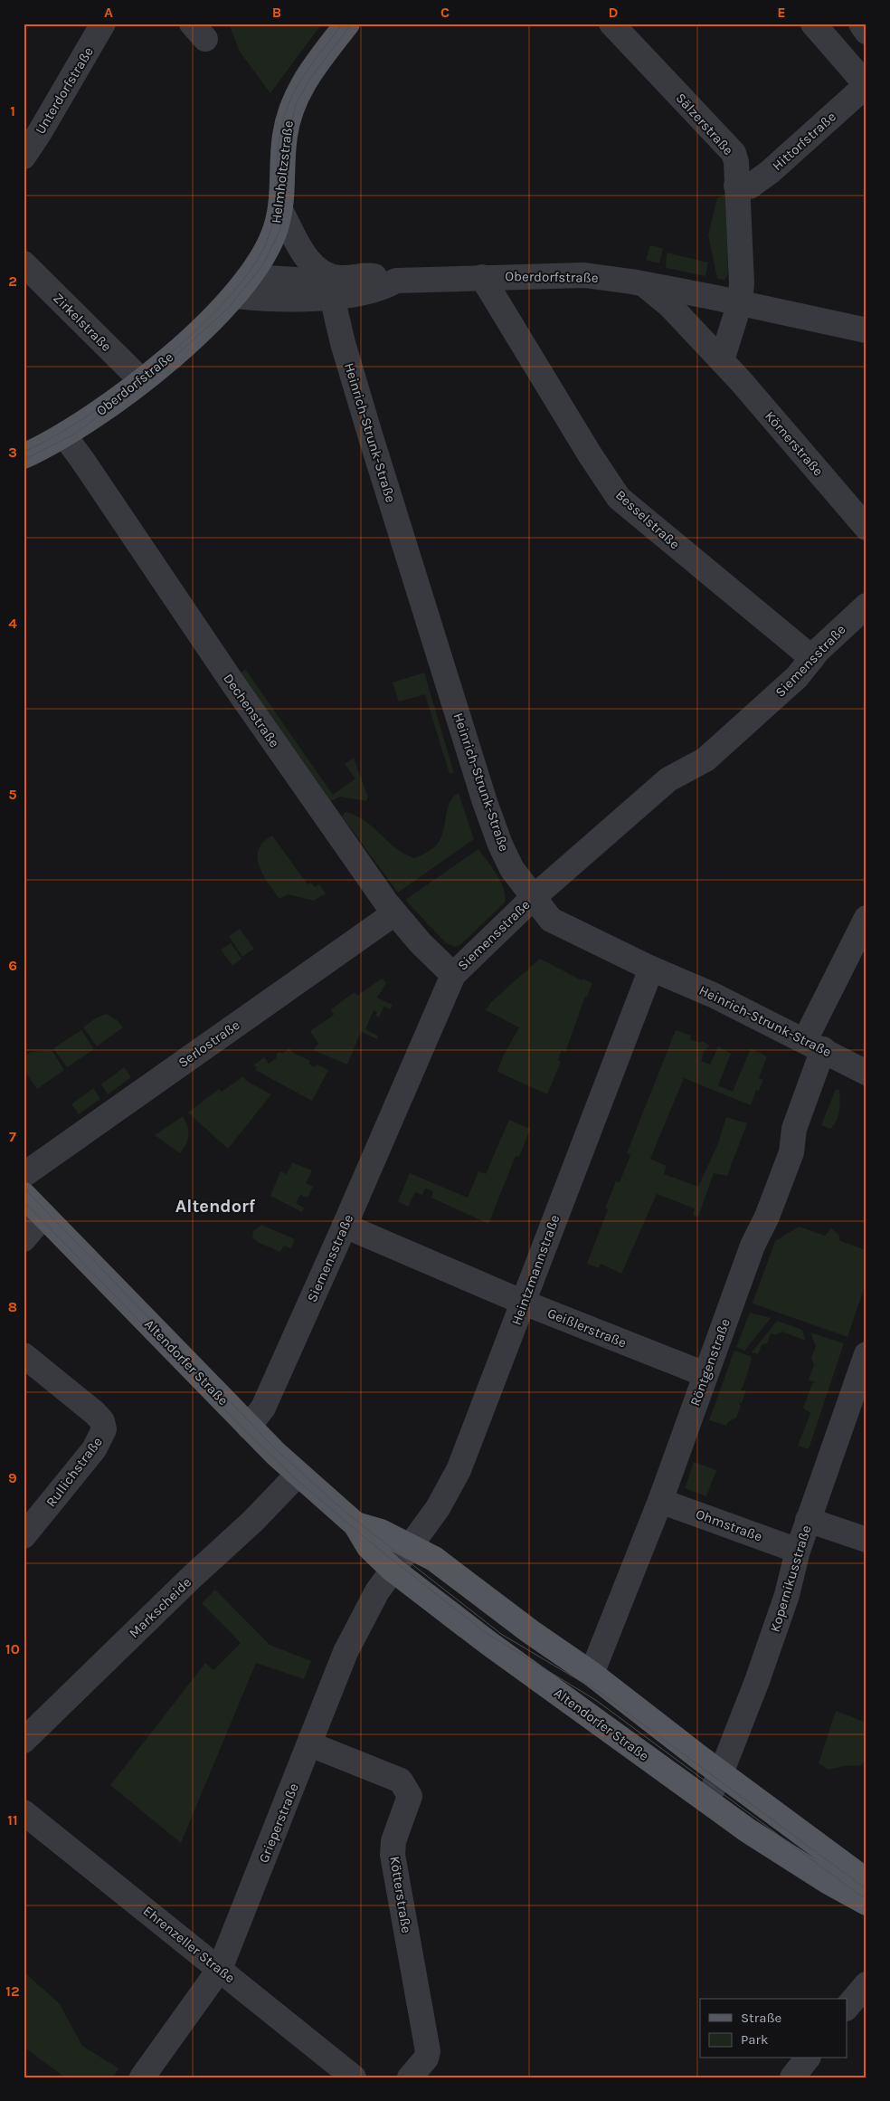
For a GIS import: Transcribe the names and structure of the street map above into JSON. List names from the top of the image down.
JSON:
{
  "streets": {
    "main road": ["Helmholtzstraße", "Oberdorfstraße", "Altendorfer Straße"],
    "street": [
      "Unterdorfstraße",
      "Sälzerstraße",
      "Hittorfstraße",
      "Zirkelstraße",
      "Heinrich-Strunk-Straße",
      "Körnerstraße",
      "Besselstraße",
      "Siemensstraße",
      "Dechenstraße",
      "Serlostraße",
      "Heintzmannstraße",
      "Geißlerstraße",
      "Röntgenstraße",
      "Rullichstraße",
      "Ohmstraße",
      "Kopernikusstraße",
      "Markscheide",
      "Grieperstraße",
      "Kötterstraße",
      "Ehrenzeller Straße"
    ]
  },
  "crossings": [
    ["Sälzerstraße", "Hittorfstraße"],
    ["Sälzerstraße", "Oberdorfstraße"],
    ["Helmholtzstraße", "Oberdorfstraße"],
    ["Oberdorfstraße", "Zirkelstraße"],
    ["Oberdorfstraße", "Heinrich-Strunk-Straße"],
    ["Oberdorfstraße", "Körnerstraße"],
    ["Oberdorfstraße", "Besselstraße"],
    ["Oberdorfstraße", "Dechenstraße"],
    ["Heinrich-Strunk-Straße", "Siemensstraße"],
    ["Heinrich-Strunk-Straße", "Heintzmannstraße"],
    ["Heinrich-Strunk-Straße", "Röntgenstraße"],
    ["Besselstraße", "Siemensstraße"],
    ["Siemensstraße", "Dechenstraße"],
    ["Siemensstraße", "Geißlerstraße"],
    ["Siemensstraße", "Altendorfer Straße"],
    ["Dechenstraße", "Serlostraße"],
    ["Heintzmannstraße", "Geißlerstraße"],
    ["Heintzmannstraße", "Altendorfer Straße"],
    ["Heintzmannstraße", "Grieperstraße"],
    ["Geißlerstraße", "Röntgenstraße"],
    ["Altendorfer Straße", "Röntgenstraße"],
    ["Altendorfer Straße", "Kopernikusstraße"],
    ["Altendorfer Straße", "Markscheide"],
    ["Altendorfer Straße", "Grieperstraße"],
    ["Röntgenstraße", "Ohmstraße"],
    ["Ohmstraße", "Kopernikusstraße"],
    ["Grieperstraße", "Kötterstraße"],
    ["Grieperstraße", "Ehrenzeller Straße"]
  ],
  "districts": ["Altendorf"],
  "legend": ["Straße", "Park"],
  "grid": {
    "columns": [
      "A",
      "B",
      "C",
      "D",
      "E"
    ],
    "rows": [
      "1",
      "2",
      "3",
      "4",
      "5",
      "6",
      "7",
      "8",
      "9",
      "10",
      "11",
      "12"
    ]
  }
}
